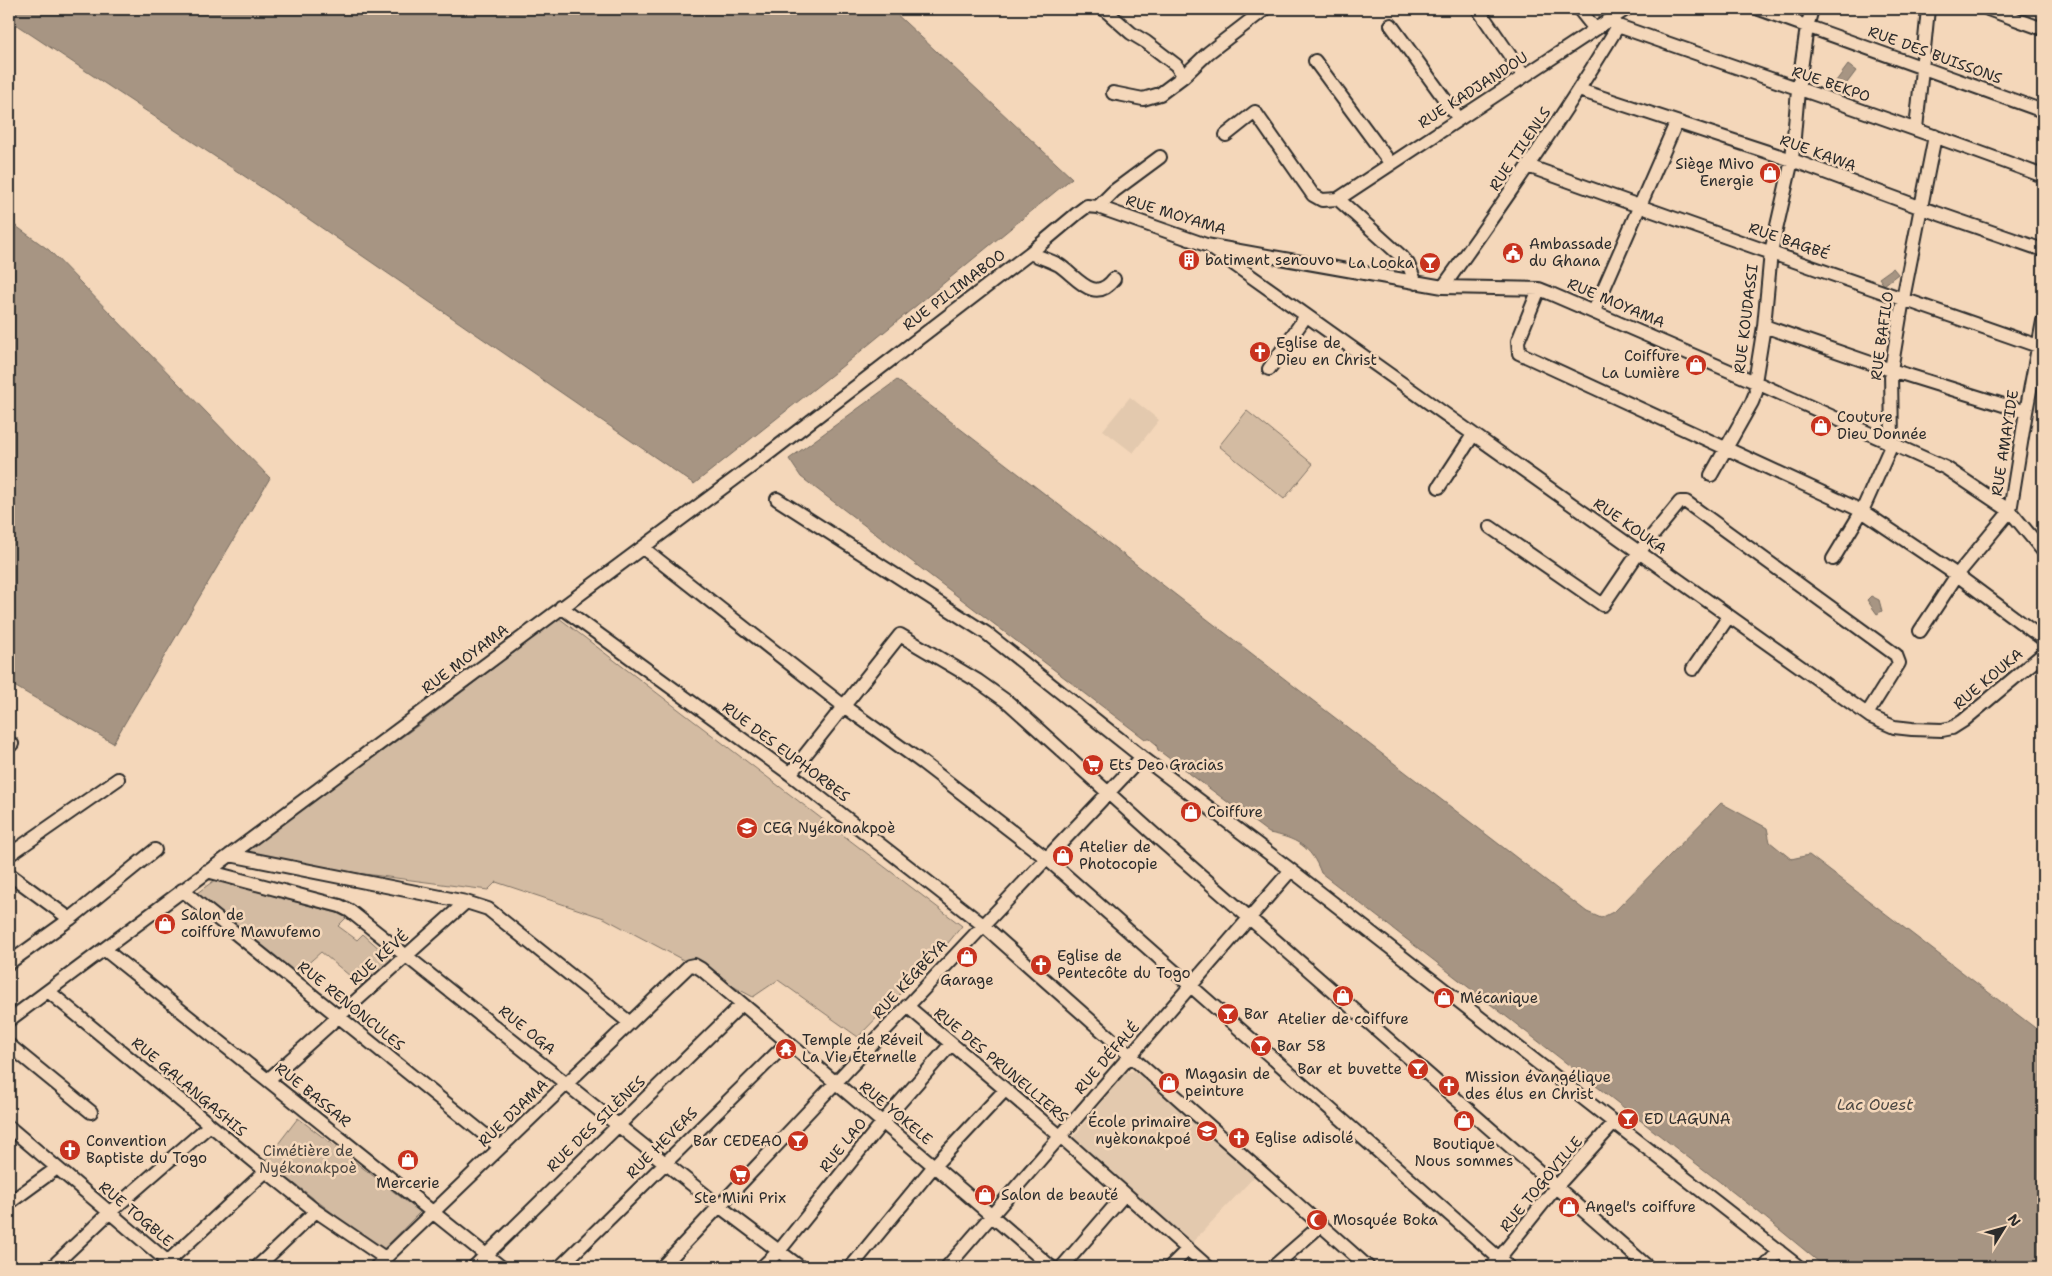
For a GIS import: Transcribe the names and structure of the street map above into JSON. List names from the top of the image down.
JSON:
{
  "streets": {
    "street": [
      "RUE DES BUISSONS",
      "RUE BEKPO",
      "RUE KADJANDOU",
      "RUE TILENLS",
      "RUE KAWA",
      "RUE MOYAMA",
      "RUE BAGBÉ",
      "RUE PILIMABOO",
      "RUE KOUDASSI",
      "RUE BAFILO",
      "RUE AMAYIDE",
      "RUE KOUKA",
      "RUE DES EUPHORBES",
      "RUE KÉVÉ",
      "RUE KÉGBÉYA",
      "RUE RENONCULES",
      "RUE OGA",
      "RUE DÉFALÉ",
      "RUE DES PRUNELLIERS",
      "RUE GALANGASHIS",
      "RUE BASSAR",
      "RUE DJAMA",
      "RUE YOKELE",
      "RUE DES SILÈNES",
      "RUE HEVEAS",
      "RUE LAO",
      "RUE TOGOVILLE",
      "RUE TOGBLE"
    ]
  },
  "crossings": [
    ["RUE DES BUISSONS", "RUE KOUDASSI"],
    ["RUE BEKPO", "RUE KADJANDOU"],
    ["RUE BEKPO", "RUE TILENLS"],
    ["RUE BEKPO", "RUE KOUDASSI"],
    ["RUE BEKPO", "RUE BAFILO"],
    ["RUE KADJANDOU", "RUE TILENLS"],
    ["RUE TILENLS", "RUE KAWA"],
    ["RUE TILENLS", "RUE MOYAMA"],
    ["RUE TILENLS", "RUE BAGBÉ"],
    ["RUE KAWA", "RUE KOUDASSI"],
    ["RUE KAWA", "RUE BAFILO"],
    ["RUE MOYAMA", "RUE PILIMABOO"],
    ["RUE MOYAMA", "RUE KOUDASSI"],
    ["RUE MOYAMA", "RUE BAFILO"],
    ["RUE MOYAMA", "RUE AMAYIDE"],
    ["RUE MOYAMA", "RUE KOUKA"],
    ["RUE MOYAMA", "RUE DES EUPHORBES"],
    ["RUE MOYAMA", "RUE RENONCULES"],
    ["RUE MOYAMA", "RUE OGA"],
    ["RUE MOYAMA", "RUE GALANGASHIS"],
    ["RUE MOYAMA", "RUE BASSAR"],
    ["RUE BAGBÉ", "RUE KOUDASSI"],
    ["RUE BAGBÉ", "RUE BAFILO"],
    ["RUE BAGBÉ", "RUE AMAYIDE"],
    ["RUE DES EUPHORBES", "RUE KÉGBÉYA"],
    ["RUE DES EUPHORBES", "RUE DÉFALÉ"],
    ["RUE KÉVÉ", "RUE RENONCULES"],
    ["RUE KÉVÉ", "RUE OGA"],
    ["RUE KÉVÉ", "RUE BASSAR"],
    ["RUE KÉGBÉYA", "RUE OGA"],
    ["RUE KÉGBÉYA", "RUE DES PRUNELLIERS"],
    ["RUE KÉGBÉYA", "RUE YOKELE"],
    ["RUE RENONCULES", "RUE DJAMA"],
    ["RUE OGA", "RUE DJAMA"],
    ["RUE OGA", "RUE DES SILÈNES"],
    ["RUE OGA", "RUE HEVEAS"],
    ["RUE OGA", "RUE LAO"],
    ["RUE DÉFALÉ", "RUE DES PRUNELLIERS"],
    ["RUE DÉFALÉ", "RUE YOKELE"],
    ["RUE DES PRUNELLIERS", "RUE LAO"],
    ["RUE GALANGASHIS", "RUE DJAMA"],
    ["RUE BASSAR", "RUE DJAMA"],
    ["RUE BASSAR", "RUE DES SILÈNES"],
    ["RUE DJAMA", "RUE YOKELE"],
    ["RUE YOKELE", "RUE DES SILÈNES"],
    ["RUE YOKELE", "RUE HEVEAS"],
    ["RUE YOKELE", "RUE LAO"]
  ],
  "water": ["Lac Ouest"],
  "parks": ["Cimétière de Nyékonakpoè"],
  "places": {
    "shop": [
      "Siège Mivo Energie",
      "Coiffure La Lumière",
      "Couture Dieu Donnée",
      "Coiffure",
      "Atelier de Photocopie",
      "Salon de coiffure Mawufemo",
      "Garage",
      "Atelier de coiffure",
      "Mécanique",
      "Magasin de peinture",
      "Boutique Nous sommes",
      "Mercerie",
      "Salon de beauté",
      "Angel's coiffure"
    ],
    "public building": ["Ambassade du Ghana"],
    "building": ["batiment senouvo"],
    "bar": [
      "La Looka",
      "Bar",
      "Bar 58",
      "Bar et buvette",
      "ED LAGUNA",
      "Bar CEDEAO"
    ],
    "church": [
      "Eglise de Dieu en Christ",
      "Eglise de Pentecôte du Togo",
      "Mission évangélique des élus en Christ",
      "Eglise adisolé",
      "Convention Baptiste du Togo"
    ],
    "supermarket": ["Ets Deo Gracias", "Ste Mini Prix"],
    "school or university": ["CEG Nyékonakpoè", "École primaire nyèkonakpoé"],
    "temple": ["Temple de Réveil La Vie Éternelle"],
    "mosque": ["Mosquée Boka"]
  },
  "north": "top right"
}
